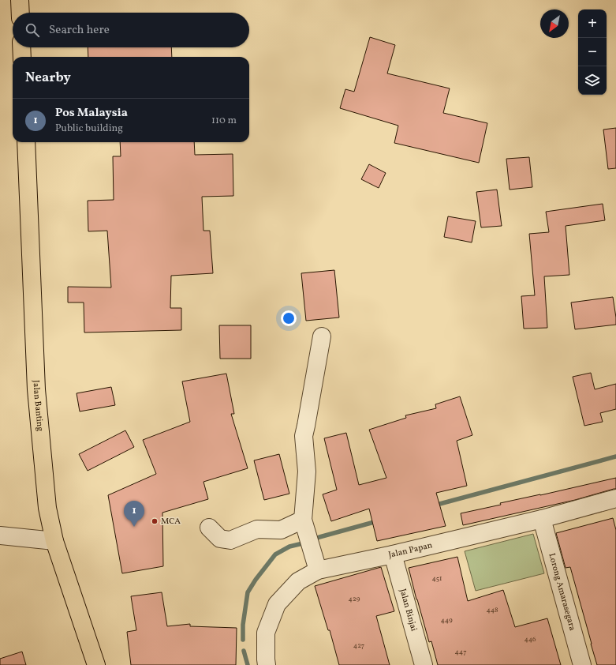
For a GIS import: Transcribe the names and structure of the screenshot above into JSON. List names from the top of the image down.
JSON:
{
  "streets": {
    "main road": ["Jalan Banting"],
    "street": ["Jalan Papan", "Lorong Amarasegara", "Jalan Binjai"]
  },
  "crossings": [
    ["Jalan Papan", "Lorong Amarasegara"],
    ["Jalan Papan", "Jalan Binjai"]
  ],
  "places": ["MCA"],
  "house_numbers": [
    "451",
    "429",
    "448",
    "449",
    "446",
    "427",
    "447"
  ],
  "north": "bottom left",
  "page": {
    "map_buttons": ["+", "−"],
    "search": "Search here",
    "heading": "Nearby",
    "list": [
      {
        "mark": "1",
        "name": "Pos Malaysia",
        "note": "Public building",
        "value": "110 m"
      }
    ],
    "pins": "1"
  }
}
